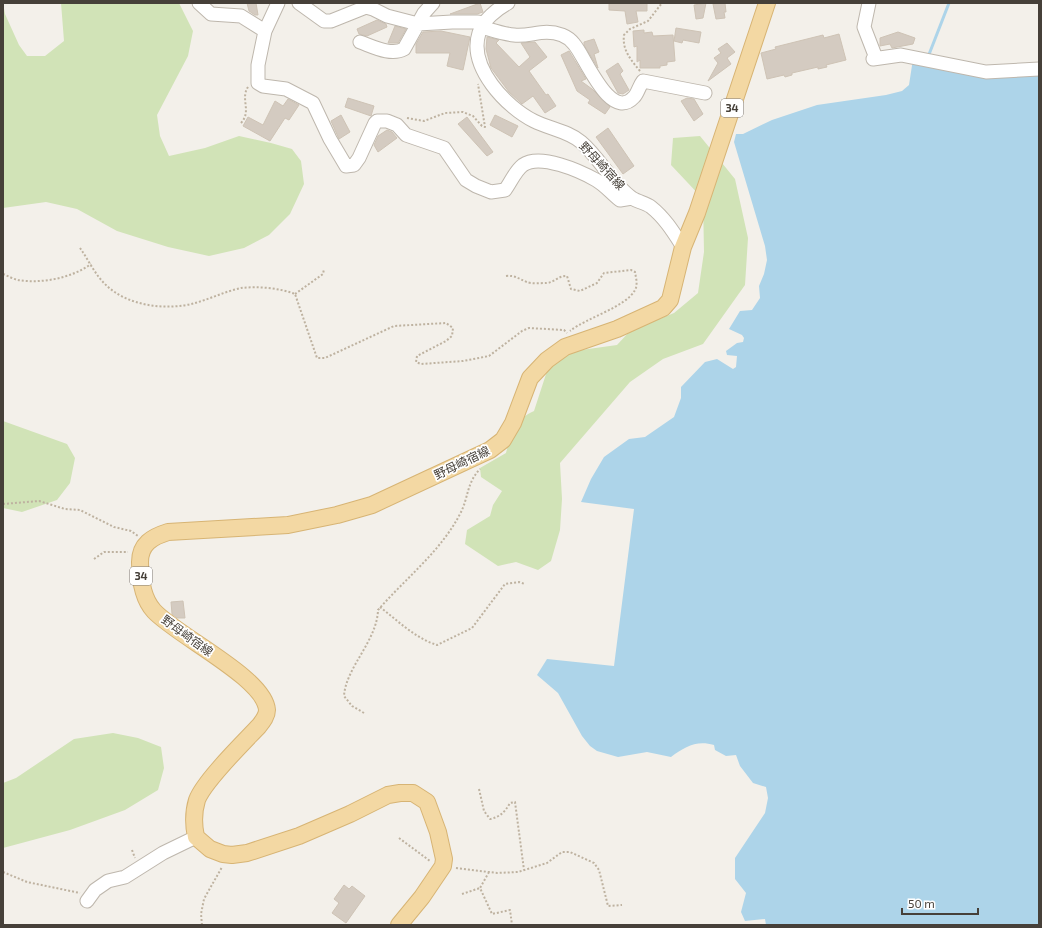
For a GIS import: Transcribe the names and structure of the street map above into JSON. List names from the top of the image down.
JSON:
{
  "streets": {
    "main road": ["34", "野母崎宿線"]
  },
  "scale_bar": "50 m"
}
